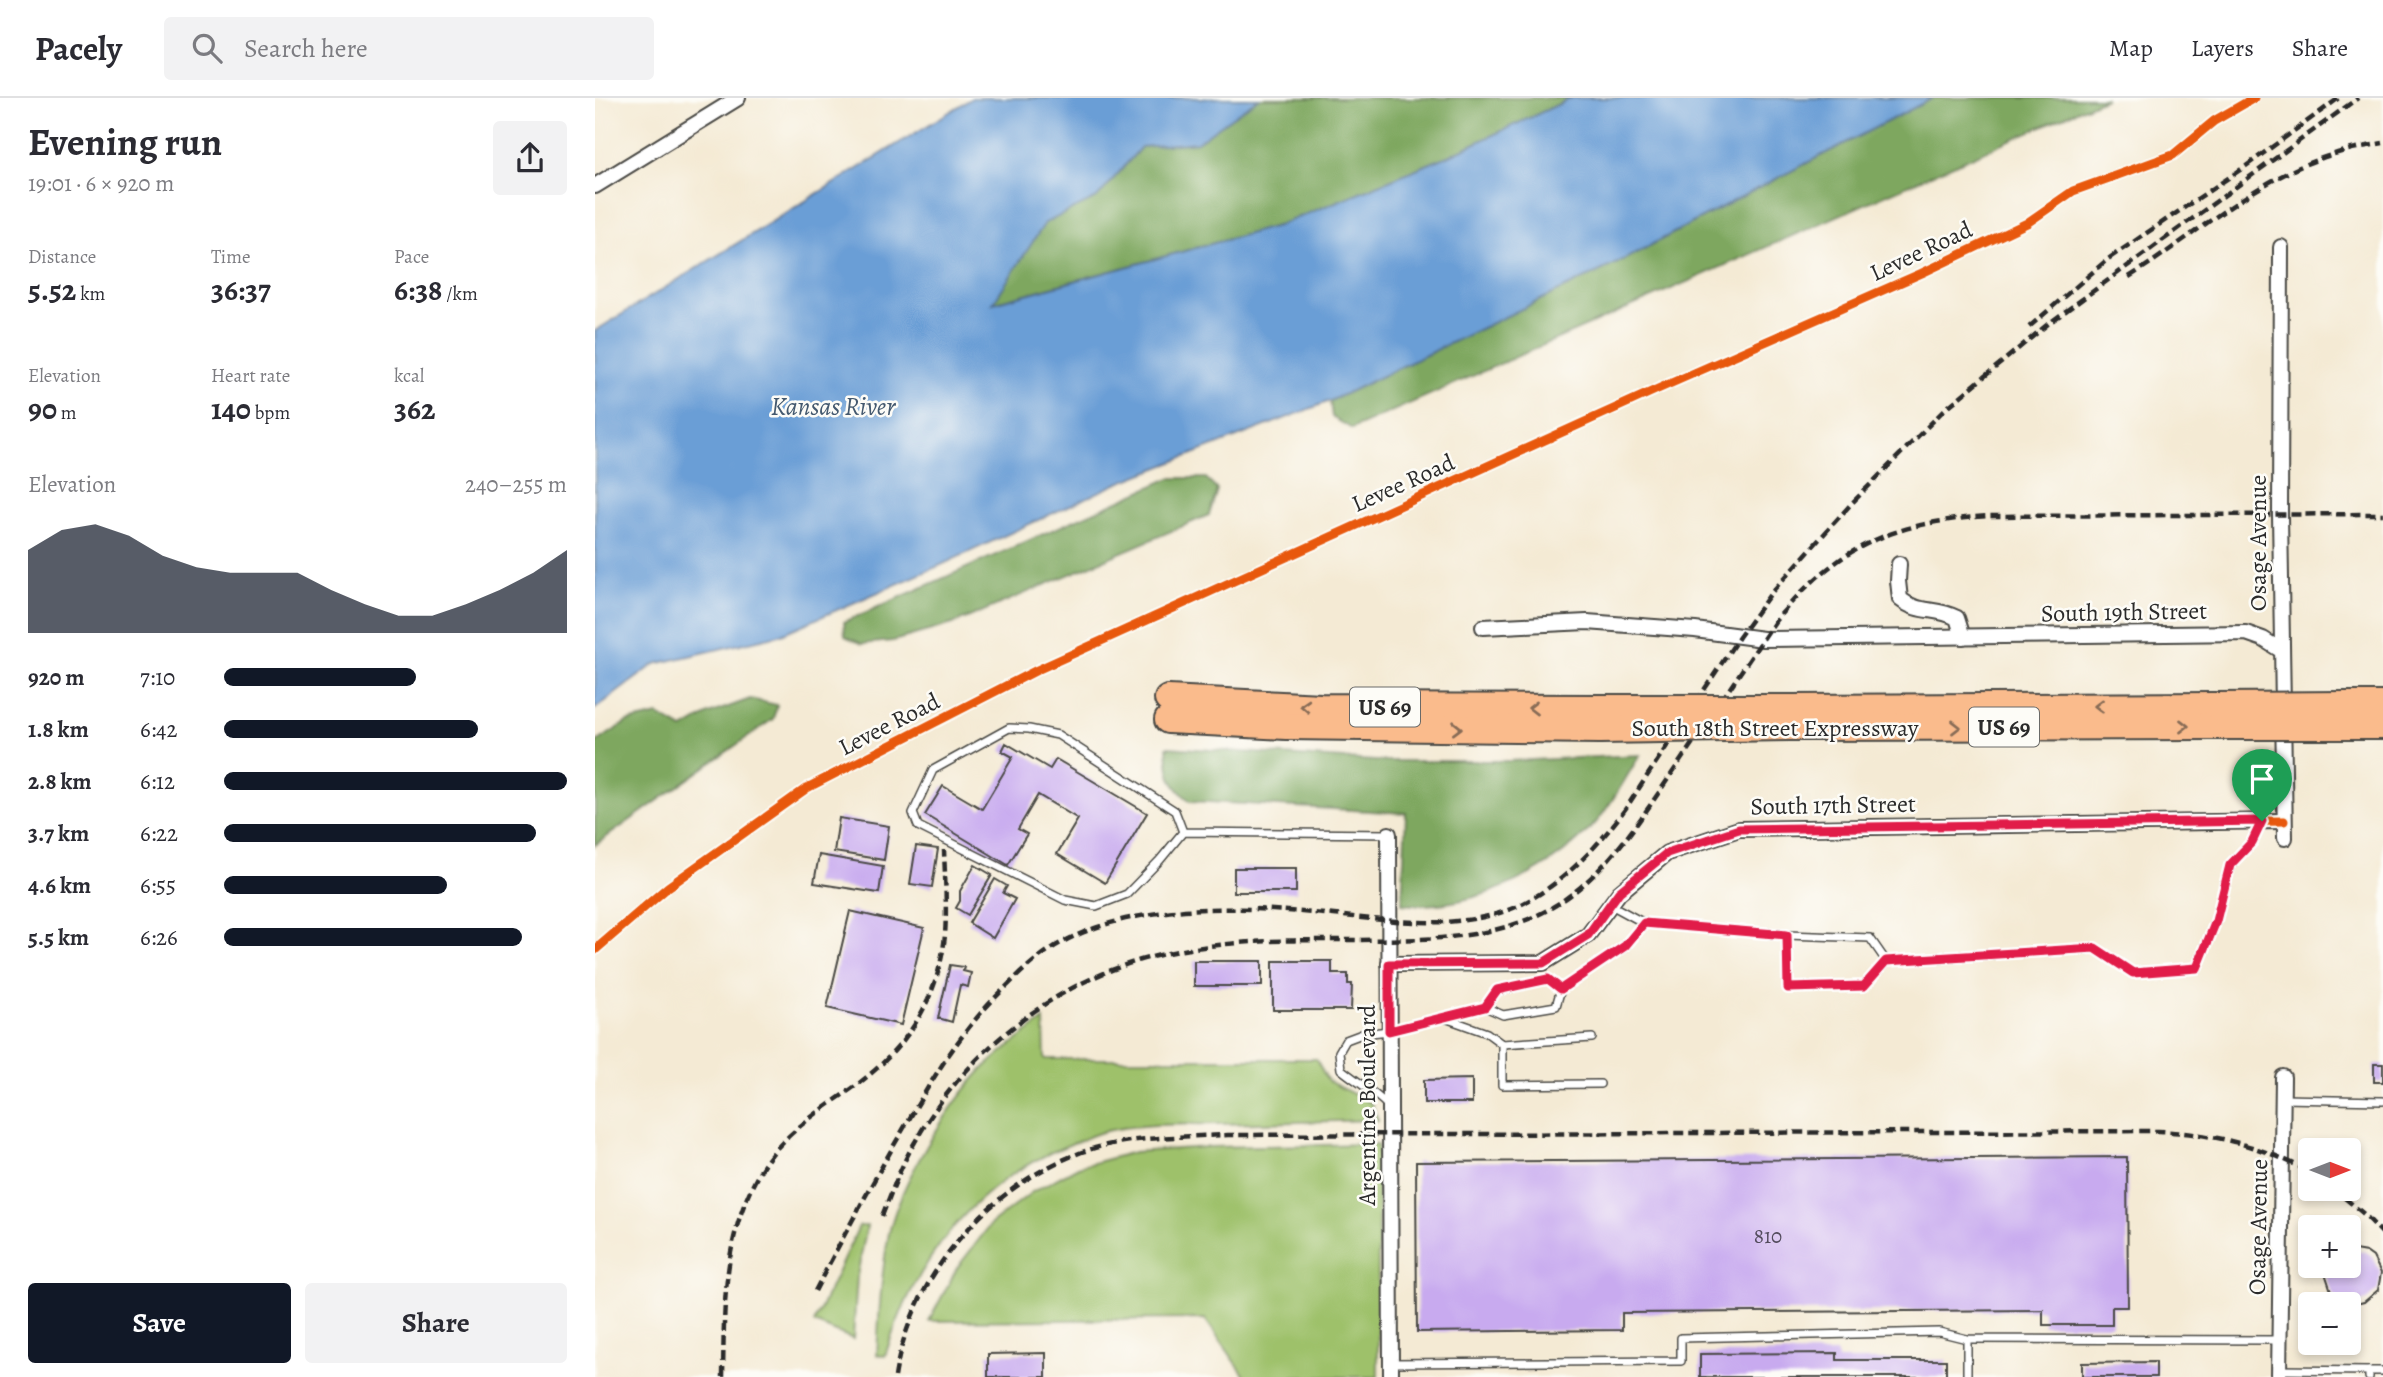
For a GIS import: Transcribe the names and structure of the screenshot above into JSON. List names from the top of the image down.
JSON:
{
  "streets": {
    "highway": ["US 69", "South 18th Street Expressway"],
    "street": [
      "Osage Avenue",
      "South 19th Street",
      "South 17th Street",
      "Argentine Boulevard"
    ],
    "cycle path": ["Levee Road"]
  },
  "crossings": [
    ["Osage Avenue", "South 19th Street"],
    ["Osage Avenue", "South 17th Street"],
    ["South 17th Street", "Argentine Boulevard"]
  ],
  "water": ["Kansas River"],
  "house_numbers": ["810"],
  "north": "right",
  "page": {
    "header": "Pacely",
    "search": "Search here",
    "nav": ["Map", "Layers", "Share"],
    "heading": ["Evening run", "19:01 · 6 × 920 m"],
    "stats": [
      ["Distance", "5.52 km"],
      ["Time", "36:37"],
      ["Pace", "6:38 /km"],
      ["Elevation", "90 m"],
      ["Heart rate", "140 bpm"],
      ["kcal", "362"]
    ],
    "chart": ["Elevation", "240–255 m"],
    "list": [
      {
        "name": "920 m",
        "note": "7:10"
      },
      {
        "name": "1.8 km",
        "note": "6:42"
      },
      {
        "name": "2.8 km",
        "note": "6:12"
      },
      {
        "name": "3.7 km",
        "note": "6:22"
      },
      {
        "name": "4.6 km",
        "note": "6:55"
      },
      {
        "name": "5.5 km",
        "note": "6:26"
      }
    ],
    "map_buttons": ["+", "−"],
    "buttons": ["Save", "Share"]
  }
}
